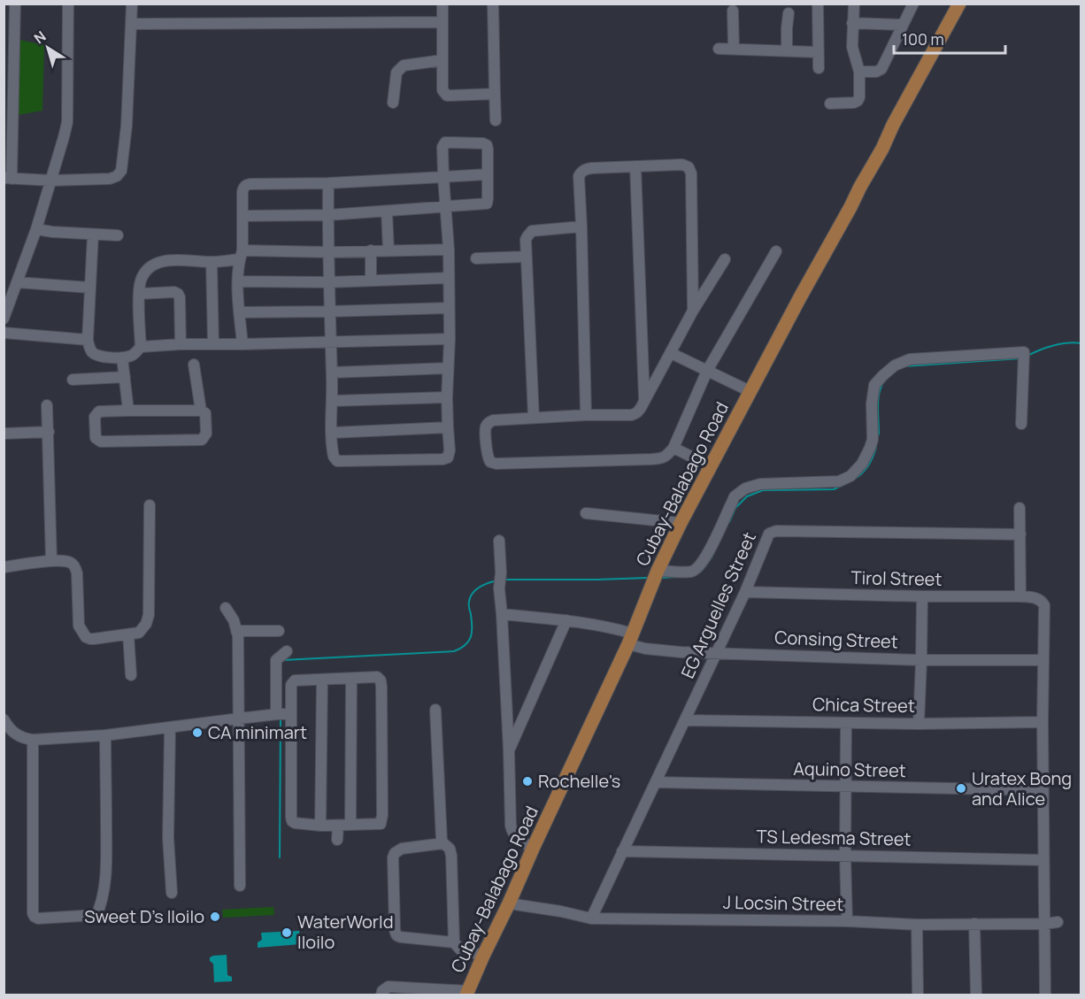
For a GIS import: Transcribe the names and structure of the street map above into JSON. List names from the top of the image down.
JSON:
{
  "streets": {
    "main road": ["Cubay-Balabago Road"],
    "street": [
      "Tirol Street",
      "EG Arguelles Street",
      "Consing Street",
      "Chica Street",
      "Aquino Street",
      "TS Ledesma Street",
      "J Locsin Street"
    ]
  },
  "crossings": [
    ["Cubay-Balabago Road", "Consing Street"],
    ["Cubay-Balabago Road", "J Locsin Street"],
    ["Tirol Street", "EG Arguelles Street"],
    ["Tirol Street", "Consing Street"],
    ["EG Arguelles Street", "Consing Street"],
    ["EG Arguelles Street", "Chica Street"],
    ["EG Arguelles Street", "Aquino Street"],
    ["EG Arguelles Street", "TS Ledesma Street"],
    ["EG Arguelles Street", "J Locsin Street"]
  ],
  "places": [
    "CA minimart",
    "Rochelle's",
    "Uratex Bong and Alice",
    "Sweet D's Iloilo",
    "WaterWorld Iloilo"
  ],
  "scale_bar": "100 m",
  "north": "top left"
}
